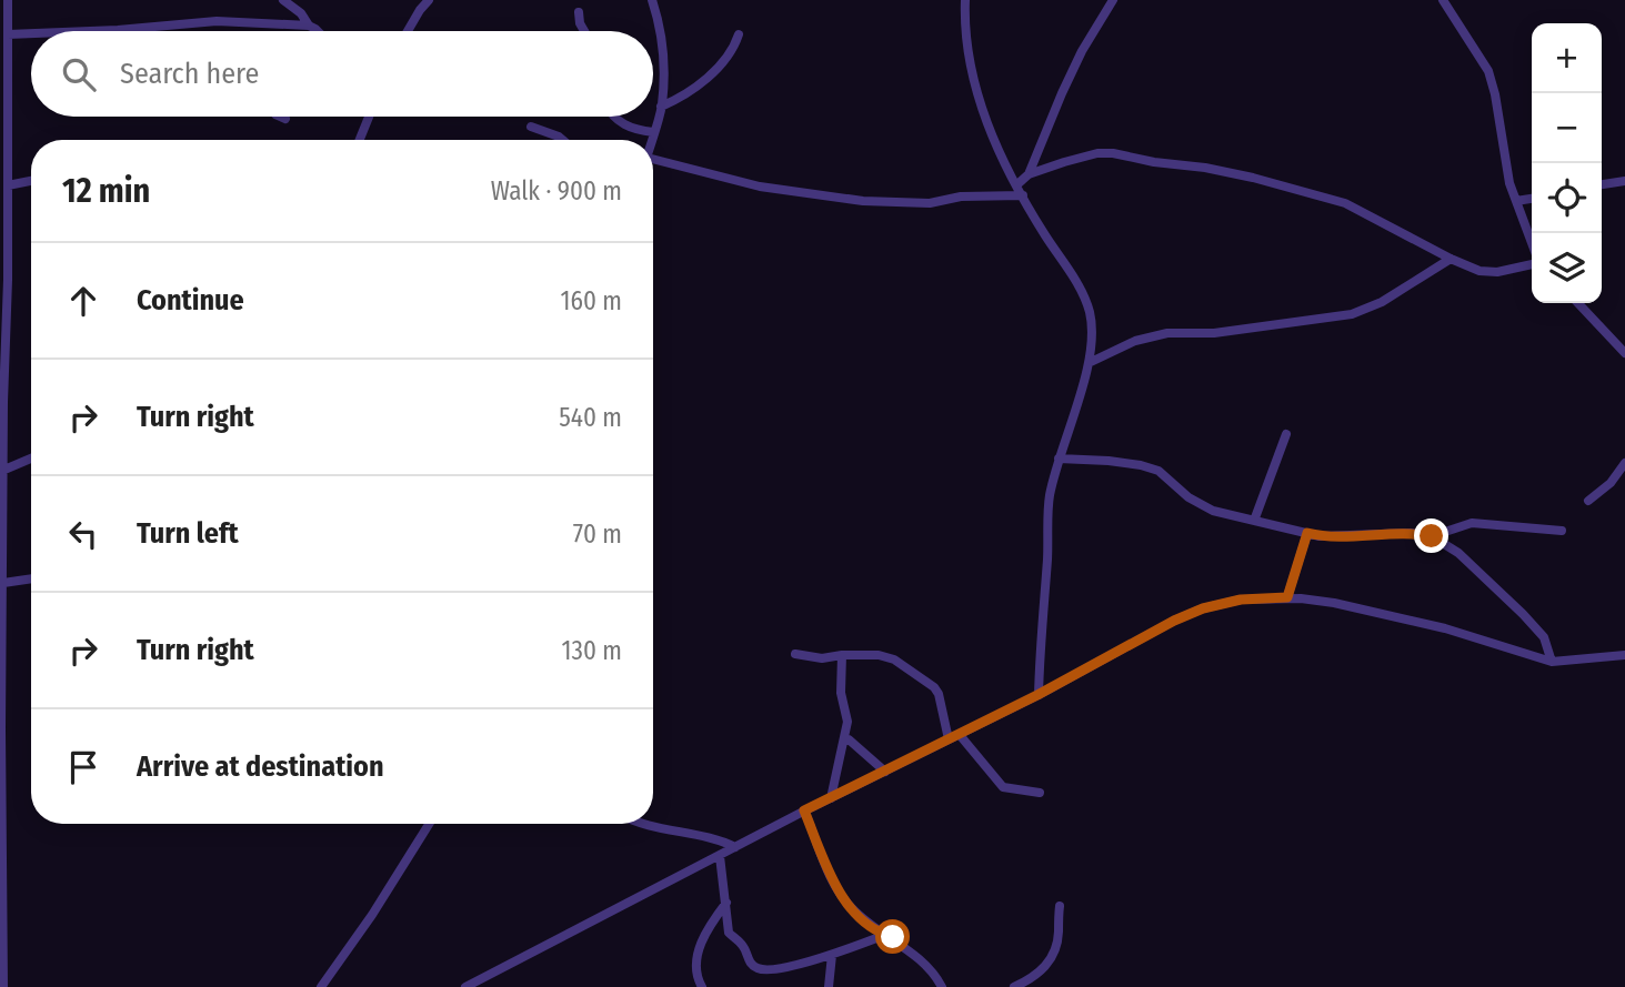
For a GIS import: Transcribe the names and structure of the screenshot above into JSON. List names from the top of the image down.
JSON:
{
  "page": {
    "map_buttons": ["+", "−"],
    "search": "Search here",
    "heading": ["12 min", "Walk · 900 m"],
    "list": [
      ["Continue", "160 m"],
      ["Turn right", "540 m"],
      ["Turn left", "70 m"],
      ["Turn right", "130 m"],
      "Arrive at destination"
    ]
  }
}
